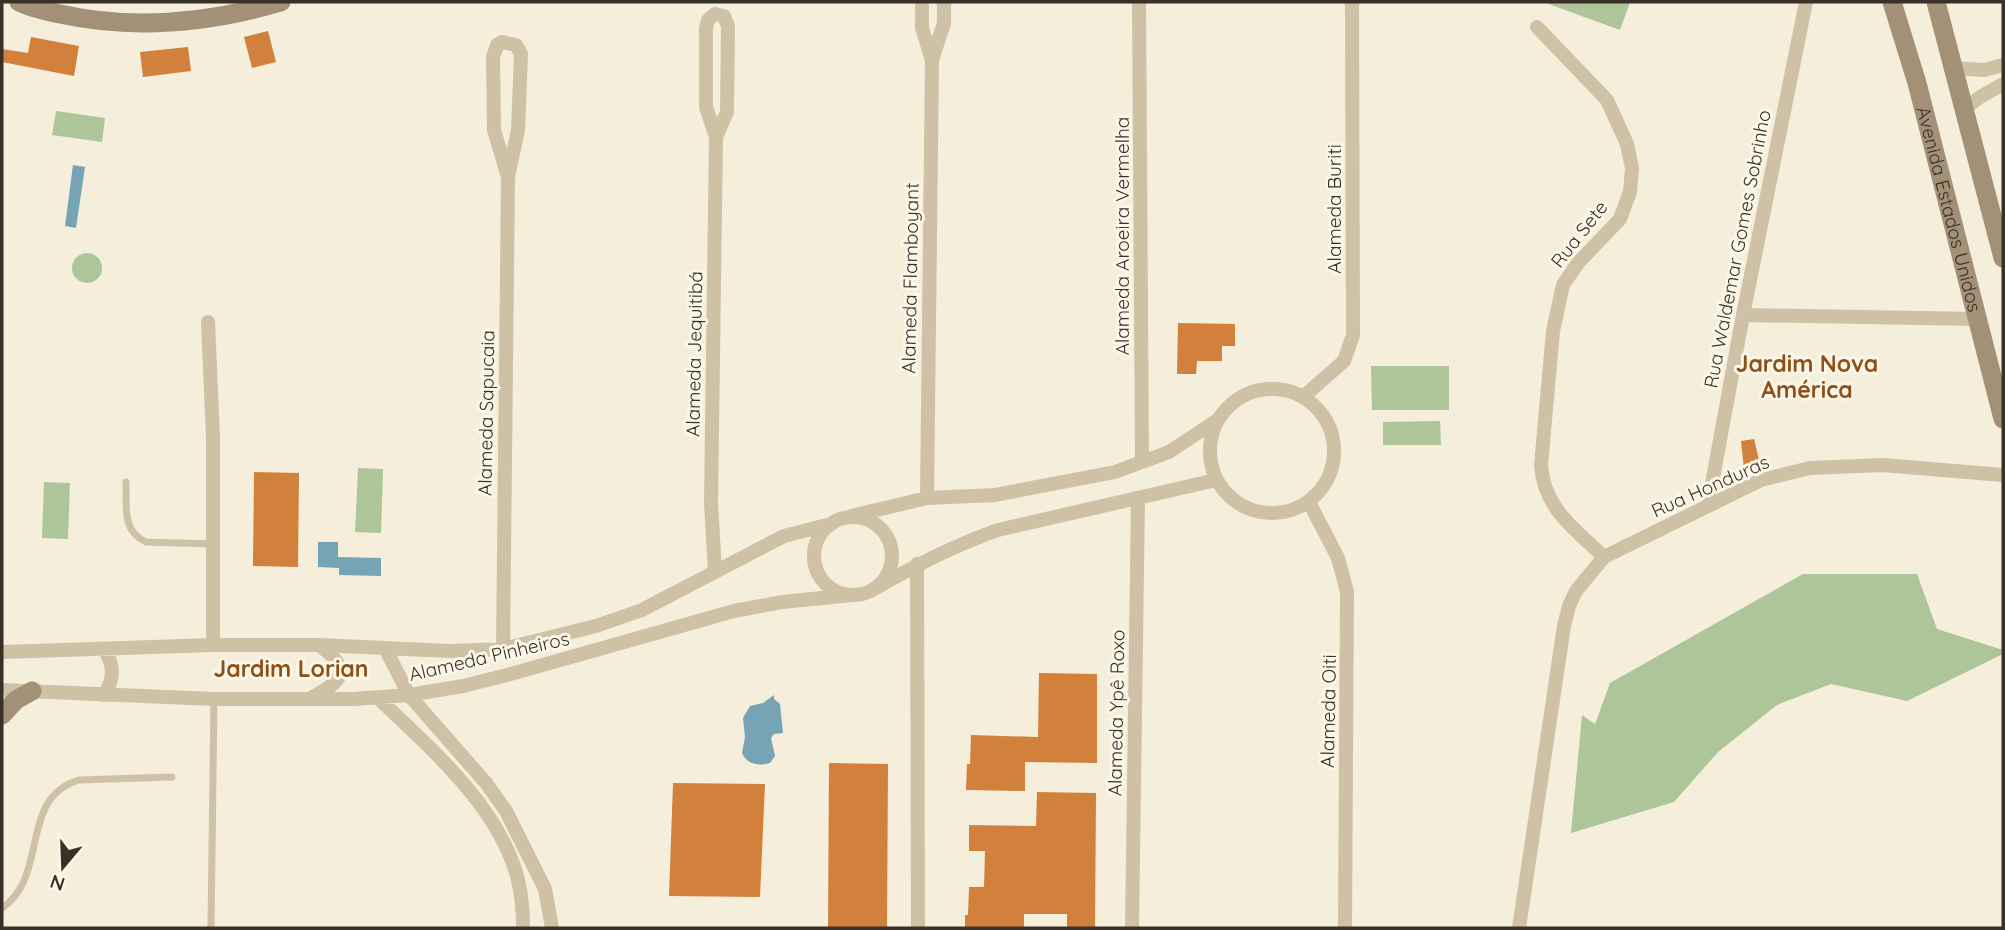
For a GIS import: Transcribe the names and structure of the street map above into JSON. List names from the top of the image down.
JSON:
{
  "streets": {
    "main road": ["Avenida Estados Unidos"],
    "street": [
      "Alameda Buriti",
      "Rua Sete",
      "Alameda Aroeira Vermelha",
      "Rua Waldemar Gomes Sobrinho",
      "Alameda Flamboyant",
      "Alameda Jequitibá",
      "Alameda Sapucaia",
      "Rua Honduras",
      "Alameda Pinheiros",
      "Alameda Oiti",
      "Alameda Ypê Roxo"
    ]
  },
  "crossings": [
    ["Alameda Buriti", "Alameda Oiti"],
    ["Rua Sete", "Rua Honduras"],
    ["Rua Waldemar Gomes Sobrinho", "Rua Honduras"],
    ["Alameda Jequitibá", "Alameda Pinheiros"],
    ["Alameda Sapucaia", "Alameda Pinheiros"]
  ],
  "districts": ["Jardim Nova América", "Jardim Lorian"],
  "north": "bottom"
}
